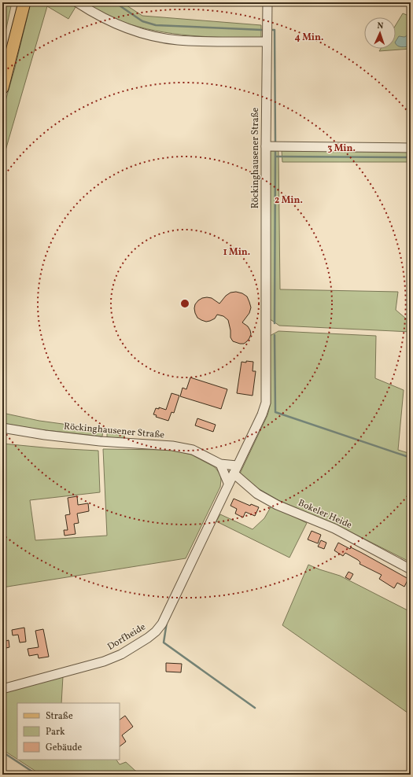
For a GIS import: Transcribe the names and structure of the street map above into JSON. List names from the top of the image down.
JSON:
{
  "streets": {
    "street": ["Röckinghausener Straße", "Bokeler Heide", "Dorfheide"]
  },
  "crossings": [
    ["Röckinghausener Straße", "Bokeler Heide"],
    ["Röckinghausener Straße", "Dorfheide"]
  ],
  "legend": ["Straße", "Park", "Gebäude"],
  "north": "top",
  "rings": [
    "4 Min.",
    "3 Min.",
    "2 Min.",
    "1 Min."
  ]
}
